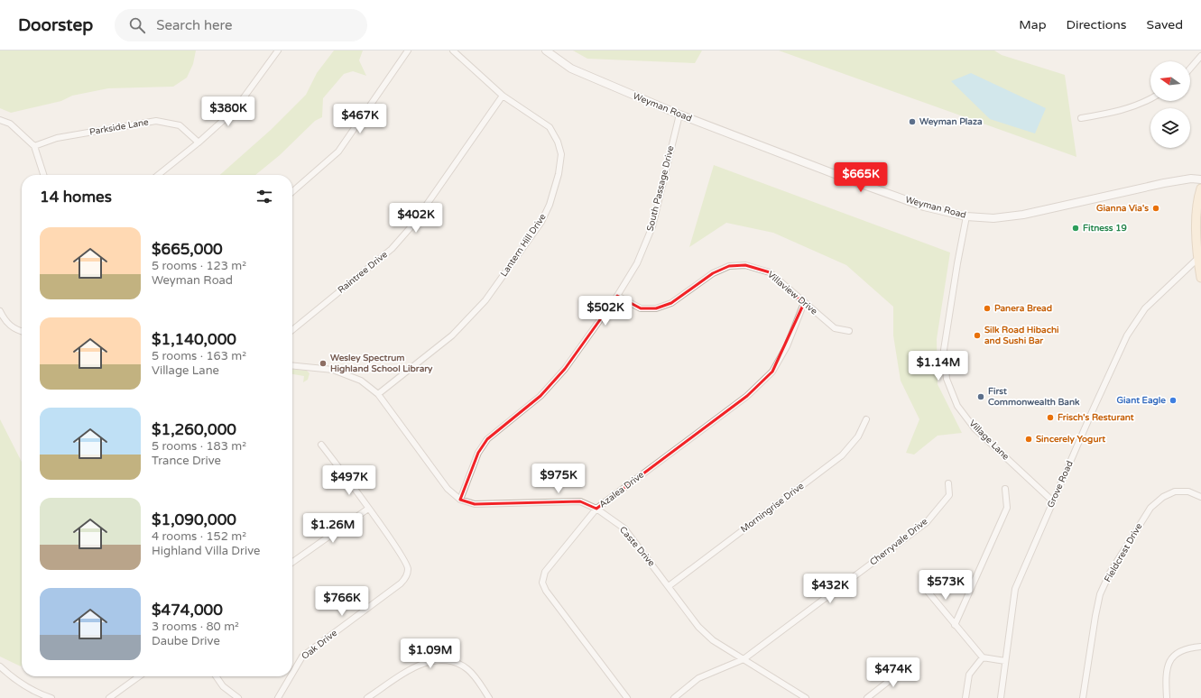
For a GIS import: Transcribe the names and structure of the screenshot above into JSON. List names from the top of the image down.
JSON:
{
  "streets": {
    "street": [
      "Weyman Road",
      "Parkside Lane",
      "South Passage Drive",
      "Lantern Hill Drive",
      "Raintree Drive",
      "Villaview Drive",
      "Village Lane",
      "Grove Road",
      "Azalea Drive",
      "Morningrise Drive",
      "Cherryvale Drive",
      "Caste Drive",
      "Fieldcrest Drive",
      "Oak Drive"
    ]
  },
  "crossings": [
    ["Weyman Road", "South Passage Drive"],
    ["Weyman Road", "Village Lane"],
    ["South Passage Drive", "Villaview Drive"],
    ["South Passage Drive", "Caste Drive"],
    ["Lantern Hill Drive", "Raintree Drive"],
    ["Lantern Hill Drive", "Caste Drive"],
    ["Villaview Drive", "Azalea Drive"],
    ["Village Lane", "Grove Road"],
    ["Azalea Drive", "Caste Drive"],
    ["Morningrise Drive", "Caste Drive"],
    ["Cherryvale Drive", "Caste Drive"]
  ],
  "places": [
    "Weyman Plaza",
    "Gianna Via's",
    "Fitness 19",
    "Panera Bread",
    "Silk Road Hibachi and Sushi Bar",
    "Wesley Spectrum Highland School Library",
    "First Commonwealth Bank",
    "Giant Eagle",
    "Frisch's Resturant",
    "Sincerely Yogurt"
  ],
  "north": "left",
  "page": {
    "header": "Doorstep",
    "search": "Search here",
    "nav": ["Map", "Directions", "Saved"],
    "price": [
      "$380K",
      "$467K",
      "$665K",
      "$402K",
      "$502K",
      "$1.14M",
      "$975K",
      "$497K",
      "$1.26M",
      "$573K",
      "$432K",
      "$766K",
      "$1.09M",
      "$474K"
    ],
    "heading": "14 homes",
    "list": [
      {
        "name": "$665,000",
        "note": "5 rooms · 123 m² · Weyman Road"
      },
      {
        "name": "$1,140,000",
        "note": "5 rooms · 163 m² · Village Lane"
      },
      {
        "name": "$1,260,000",
        "note": "5 rooms · 183 m² · Trance Drive"
      },
      {
        "name": "$1,090,000",
        "note": "4 rooms · 152 m² · Highland Villa Drive"
      },
      {
        "name": "$474,000",
        "note": "3 rooms · 80 m² · Daube Drive"
      }
    ]
  }
}
